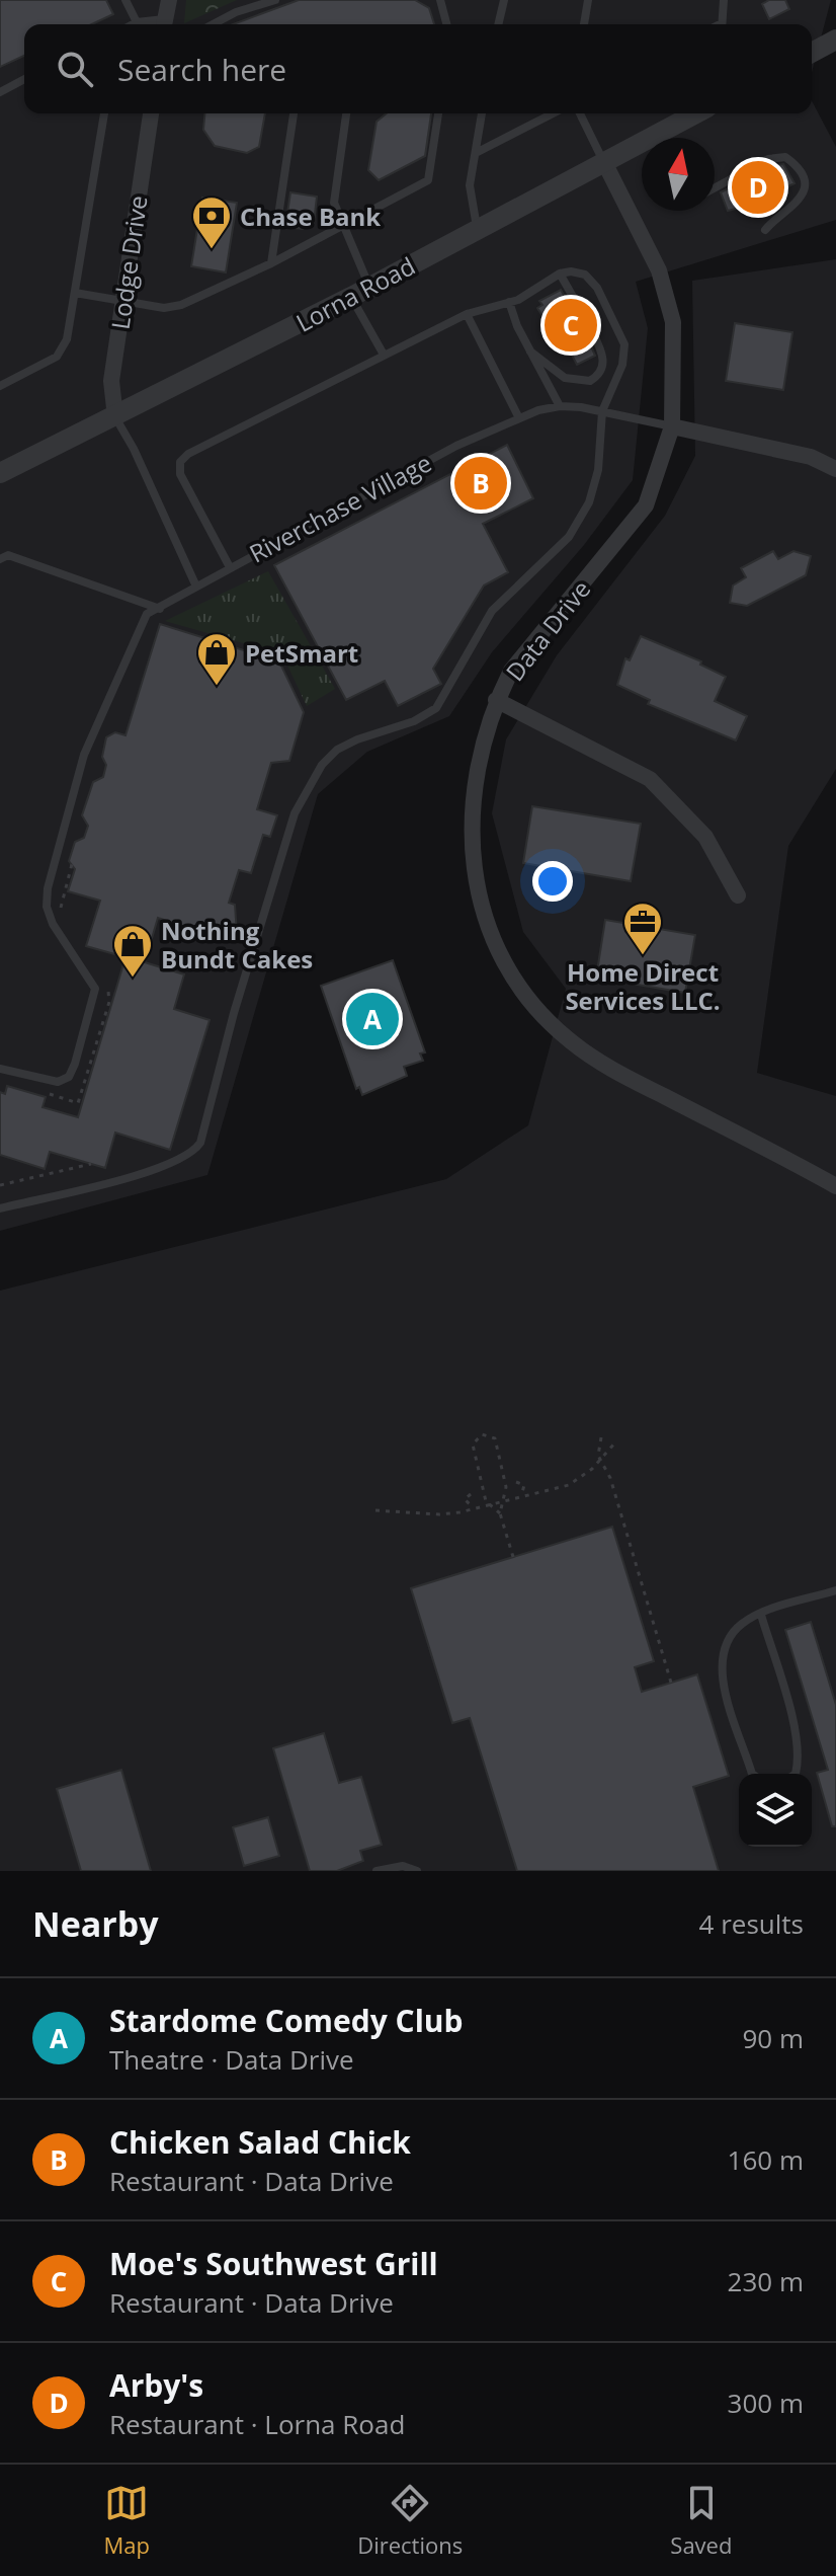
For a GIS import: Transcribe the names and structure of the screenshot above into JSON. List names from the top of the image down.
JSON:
{
  "streets": {
    "street": ["Lodge Drive", "Lorna Road", "Data Drive"],
    "lane": ["Riverchase Village"]
  },
  "crossings": [
    ["Lodge Drive", "Lorna Road"],
    ["Lorna Road", "Data Drive"],
    ["Riverchase Village", "Data Drive"]
  ],
  "places": {
    "bank": ["Chase Bank"],
    "shop": ["PetSmart", "Nothing Bundt Cakes"],
    "office": ["Home Direct Services LLC."]
  },
  "north": "top",
  "page": {
    "search": "Search here",
    "pins": [
      "D",
      "C",
      "B",
      "A"
    ],
    "heading": ["Nearby", "4 results"],
    "list": [
      {
        "mark": "A",
        "name": "Stardome Comedy Club",
        "note": "Theatre · Data Drive",
        "value": "90 m"
      },
      {
        "mark": "B",
        "name": "Chicken Salad Chick",
        "note": "Restaurant · Data Drive",
        "value": "160 m"
      },
      {
        "mark": "C",
        "name": "Moe's Southwest Grill",
        "note": "Restaurant · Data Drive",
        "value": "230 m"
      },
      {
        "mark": "D",
        "name": "Arby's",
        "note": "Restaurant · Lorna Road",
        "value": "300 m"
      }
    ],
    "nav": ["Map", "Directions", "Saved"]
  }
}
